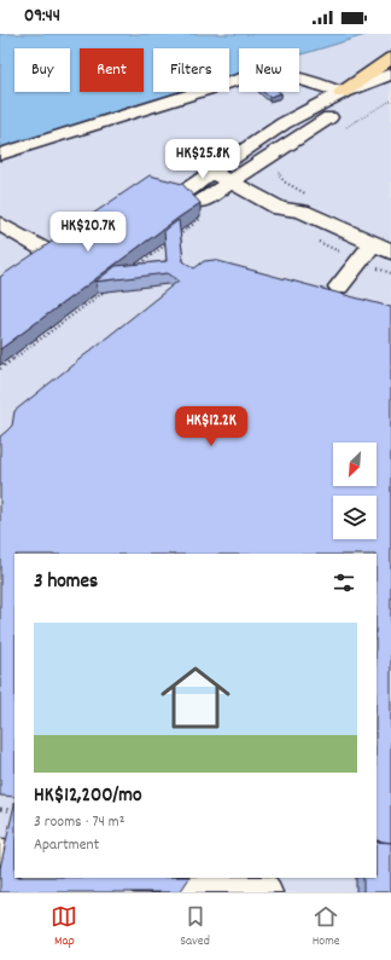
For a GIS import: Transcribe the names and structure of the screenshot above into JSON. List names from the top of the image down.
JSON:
{
  "north": "bottom left",
  "page": {
    "status": "09:44",
    "chip": [
      "Buy",
      "Rent",
      "Filters",
      "New"
    ],
    "price": ["HK$25.8K", "HK$20.7K", "HK$12.2K"],
    "heading": "3 homes",
    "list": [
      {
        "name": "HK$12,200/mo",
        "note": "3 rooms · 74 m² · Apartment"
      }
    ],
    "tabs": ["Map", "Saved", "Home"]
  }
}
